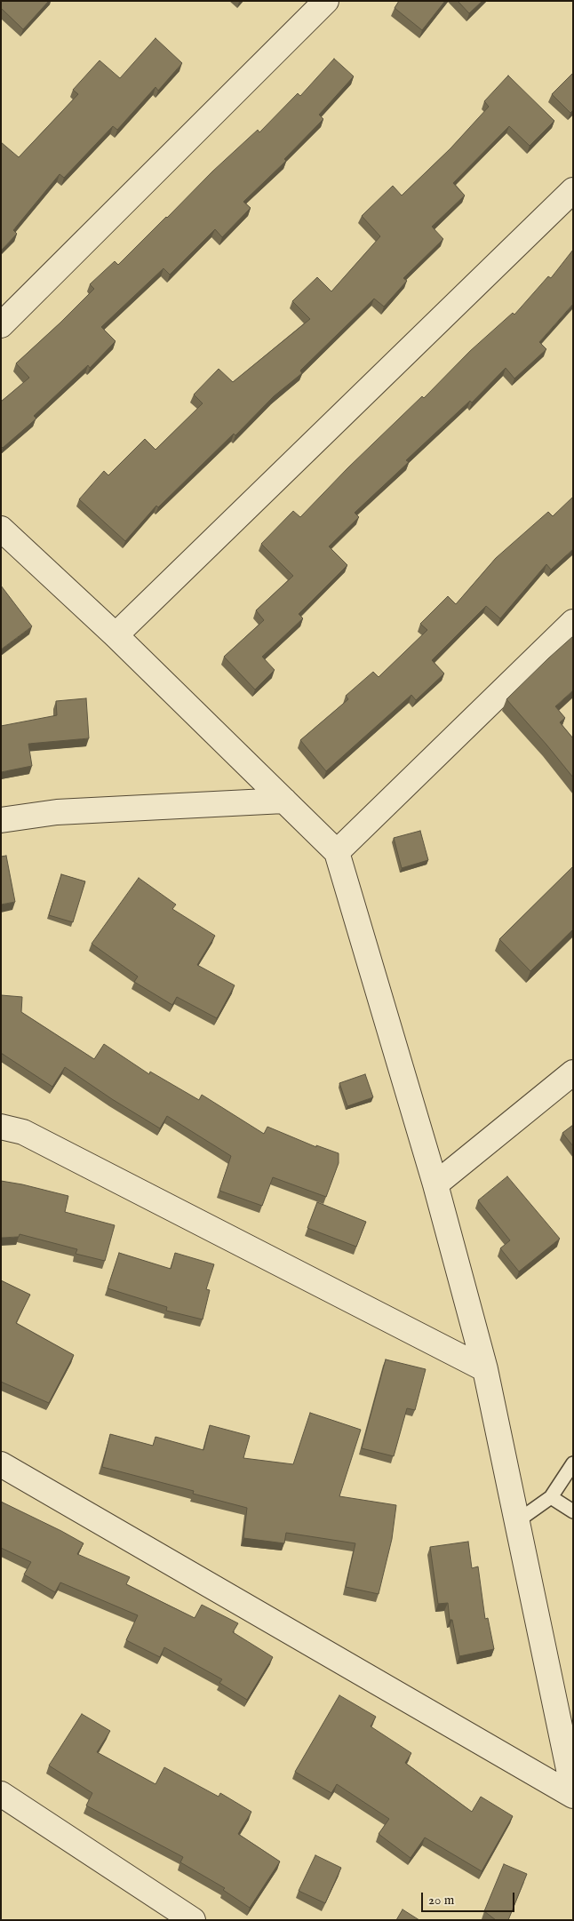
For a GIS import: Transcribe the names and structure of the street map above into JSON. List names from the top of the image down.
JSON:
{
  "scale_bar": "20 m"
}
